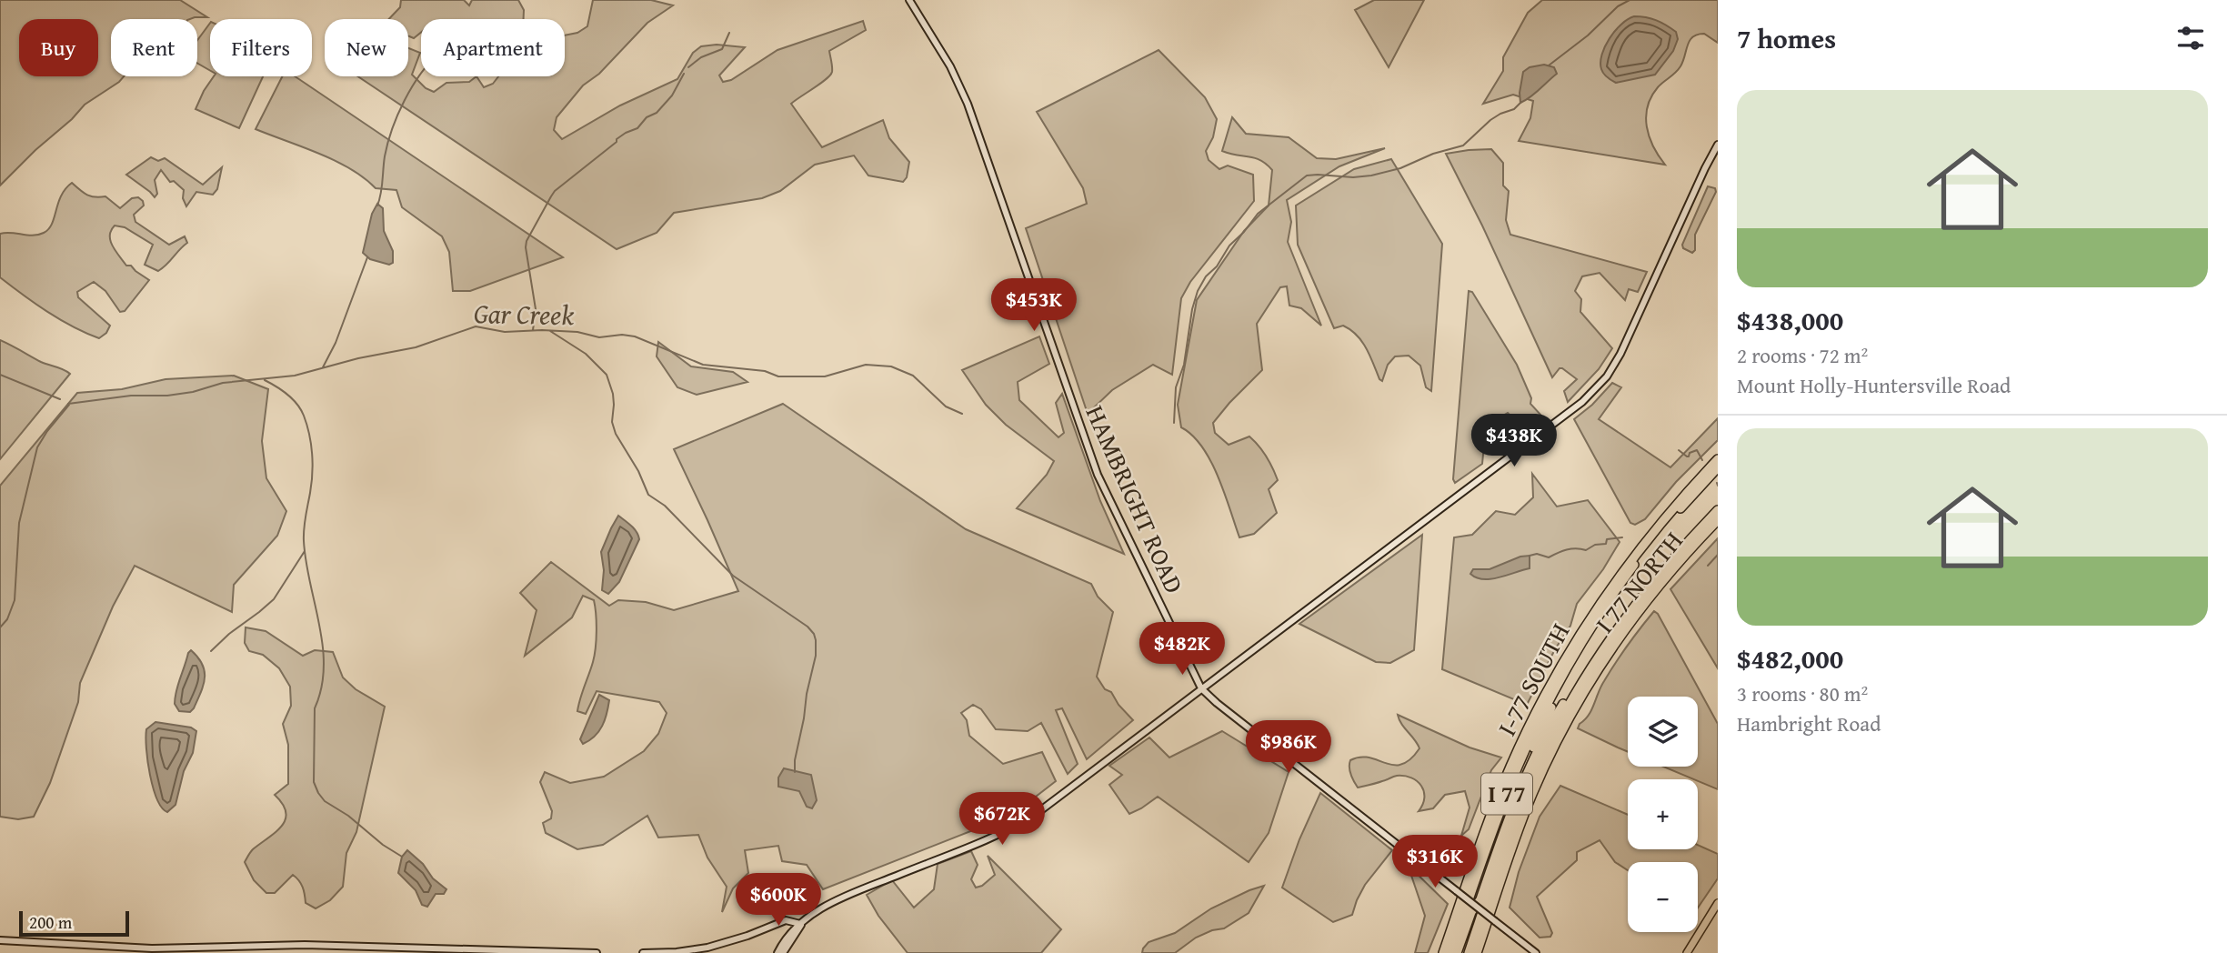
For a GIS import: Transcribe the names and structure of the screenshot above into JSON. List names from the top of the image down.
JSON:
{
  "streets": {
    "highway": ["I 77 NORTH", "I-77 SOUTH", "I 77"],
    "main road": ["HAMBRIGHT ROAD"]
  },
  "water": ["Gar Creek"],
  "scale_bar": "200 m",
  "page": {
    "heading": "7 homes",
    "chip": [
      "Buy",
      "Rent",
      "Filters",
      "New",
      "Apartment"
    ],
    "list": [
      {
        "name": "$438,000",
        "note": "2 rooms · 72 m² · Mount Holly-Huntersville Road"
      },
      {
        "name": "$482,000",
        "note": "3 rooms · 80 m² · Hambright Road"
      }
    ],
    "price": [
      "$453K",
      "$438K",
      "$482K",
      "$986K",
      "$672K",
      "$316K",
      "$600K"
    ],
    "map_buttons": ["+", "−"],
    "scale": "200 m"
  }
}
